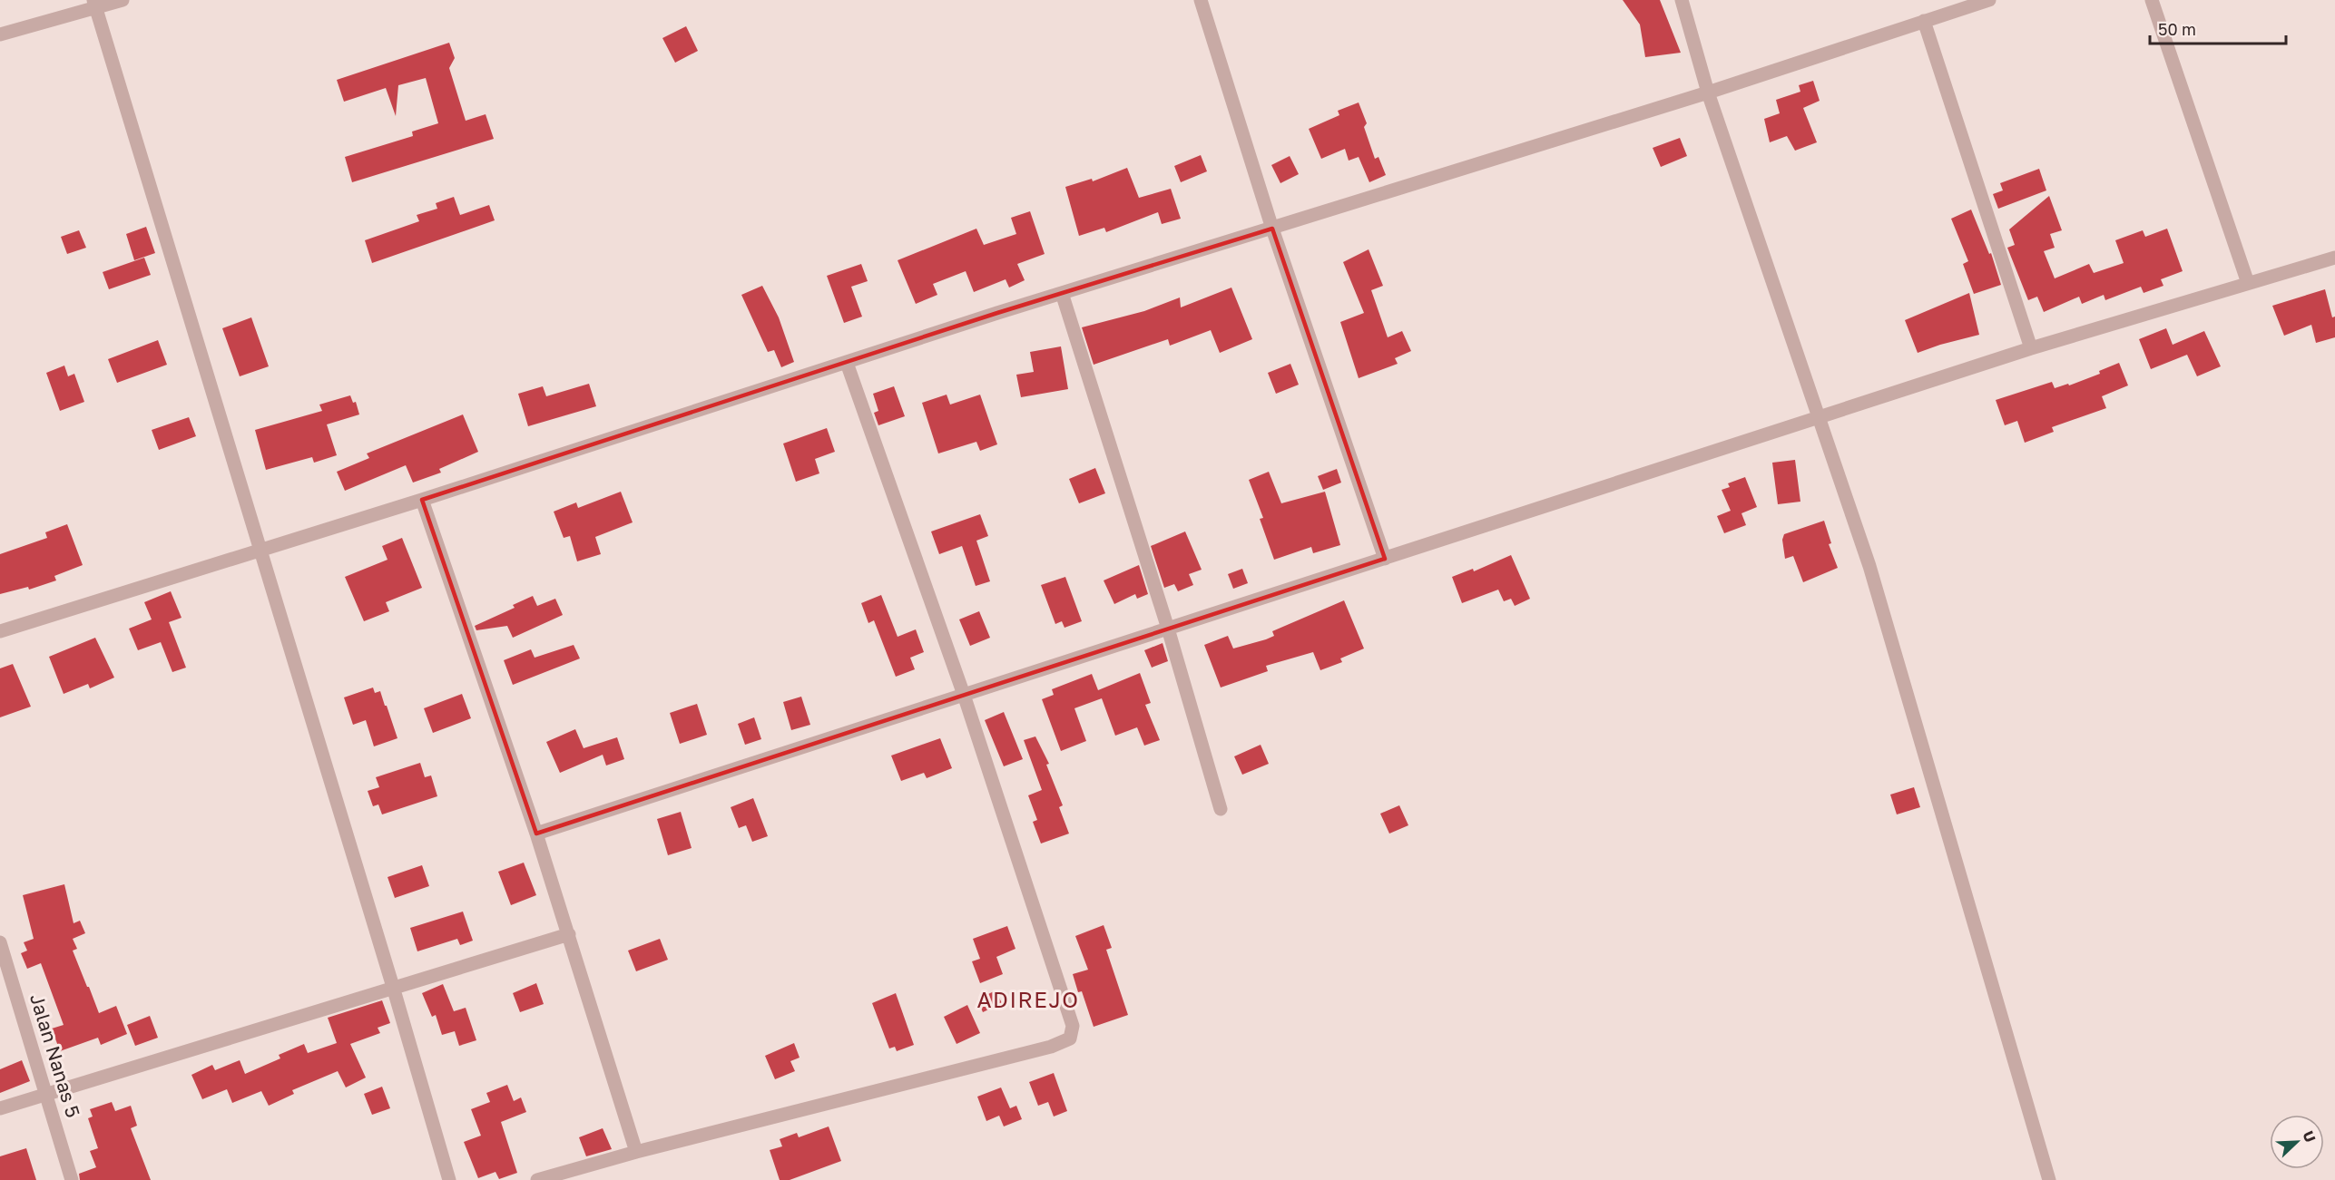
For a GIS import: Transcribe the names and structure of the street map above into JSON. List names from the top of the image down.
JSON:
{
  "streets": {
    "street": ["Jalan Nanas 5"]
  },
  "districts": ["ADIREJO"],
  "scale_bar": "50 m",
  "north": "top right"
}
